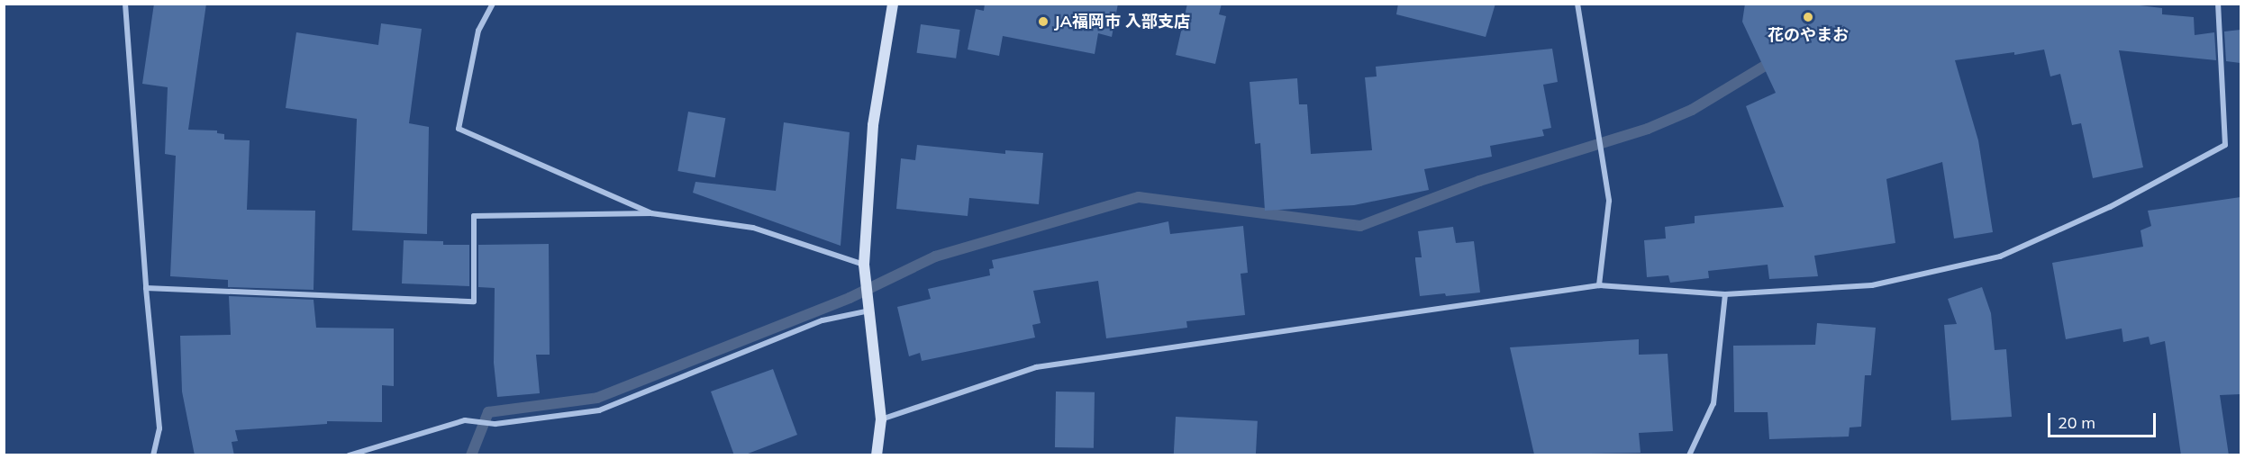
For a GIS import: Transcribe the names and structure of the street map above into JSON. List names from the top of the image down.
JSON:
{
  "places": ["花のやまお", "JA福岡市 入部支店"],
  "scale_bar": "20 m"
}
